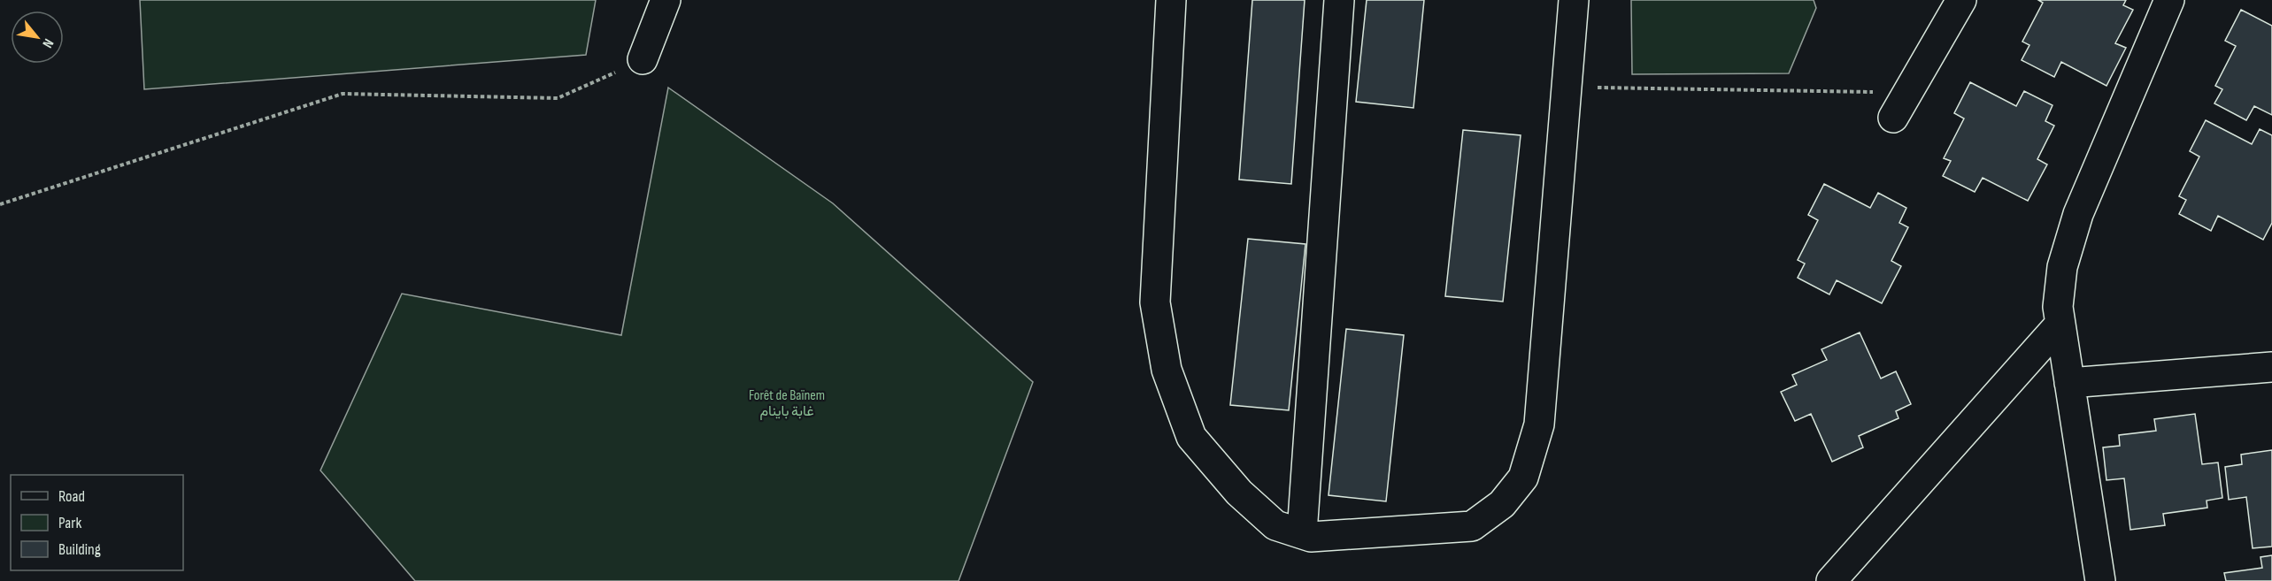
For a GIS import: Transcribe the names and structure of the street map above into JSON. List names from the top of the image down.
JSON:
{
  "parks": ["Forêt de Baïnem غابة باينام"],
  "legend": ["Road", "Park", "Building"],
  "north": "bottom right"
}
